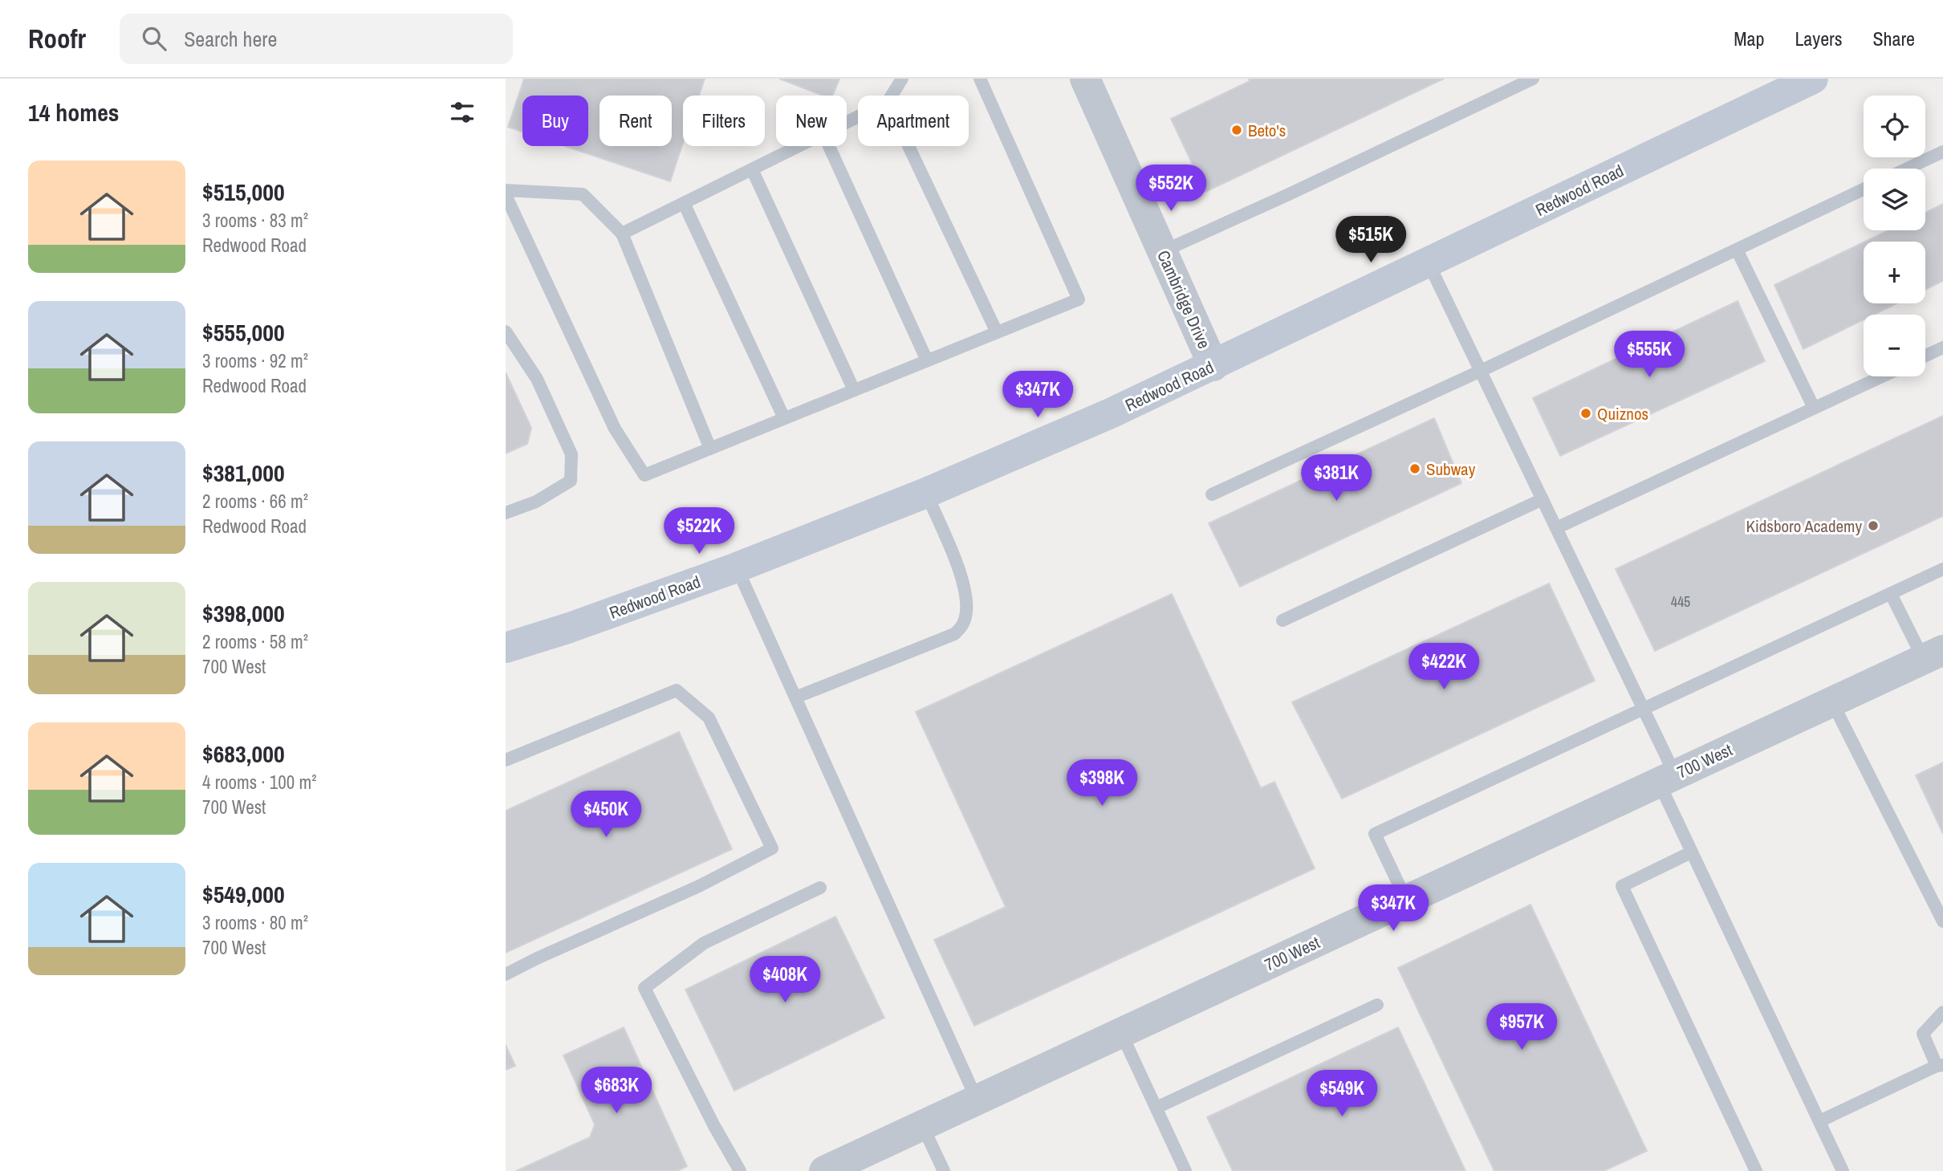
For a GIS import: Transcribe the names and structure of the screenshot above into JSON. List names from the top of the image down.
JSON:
{
  "streets": {
    "main road": ["Redwood Road"],
    "street": ["Cambridge Drive", "700 West"]
  },
  "crossings": [
    ["Redwood Road", "Cambridge Drive"]
  ],
  "places": [
    "Beto's",
    "Quiznos",
    "Subway",
    "Kidsboro Academy"
  ],
  "house_numbers": ["445"],
  "page": {
    "header": "Roofr",
    "search": "Search here",
    "nav": ["Map", "Layers", "Share"],
    "heading": "14 homes",
    "map_buttons": ["+", "−"],
    "chip": [
      "Buy",
      "Rent",
      "Filters",
      "New",
      "Apartment"
    ],
    "list": [
      {
        "name": "$515,000",
        "note": "3 rooms · 83 m² · Redwood Road"
      },
      {
        "name": "$555,000",
        "note": "3 rooms · 92 m² · Redwood Road"
      },
      {
        "name": "$381,000",
        "note": "2 rooms · 66 m² · Redwood Road"
      },
      {
        "name": "$398,000",
        "note": "2 rooms · 58 m² · 700 West"
      },
      {
        "name": "$683,000",
        "note": "4 rooms · 100 m² · 700 West"
      },
      {
        "name": "$549,000",
        "note": "3 rooms · 80 m² · 700 West"
      }
    ],
    "price": [
      "$552K",
      "$515K",
      "$555K",
      "$347K",
      "$381K",
      "$522K",
      "$422K",
      "$398K",
      "$450K",
      "$347K",
      "$408K",
      "$957K",
      "$683K",
      "$549K"
    ]
  }
}
